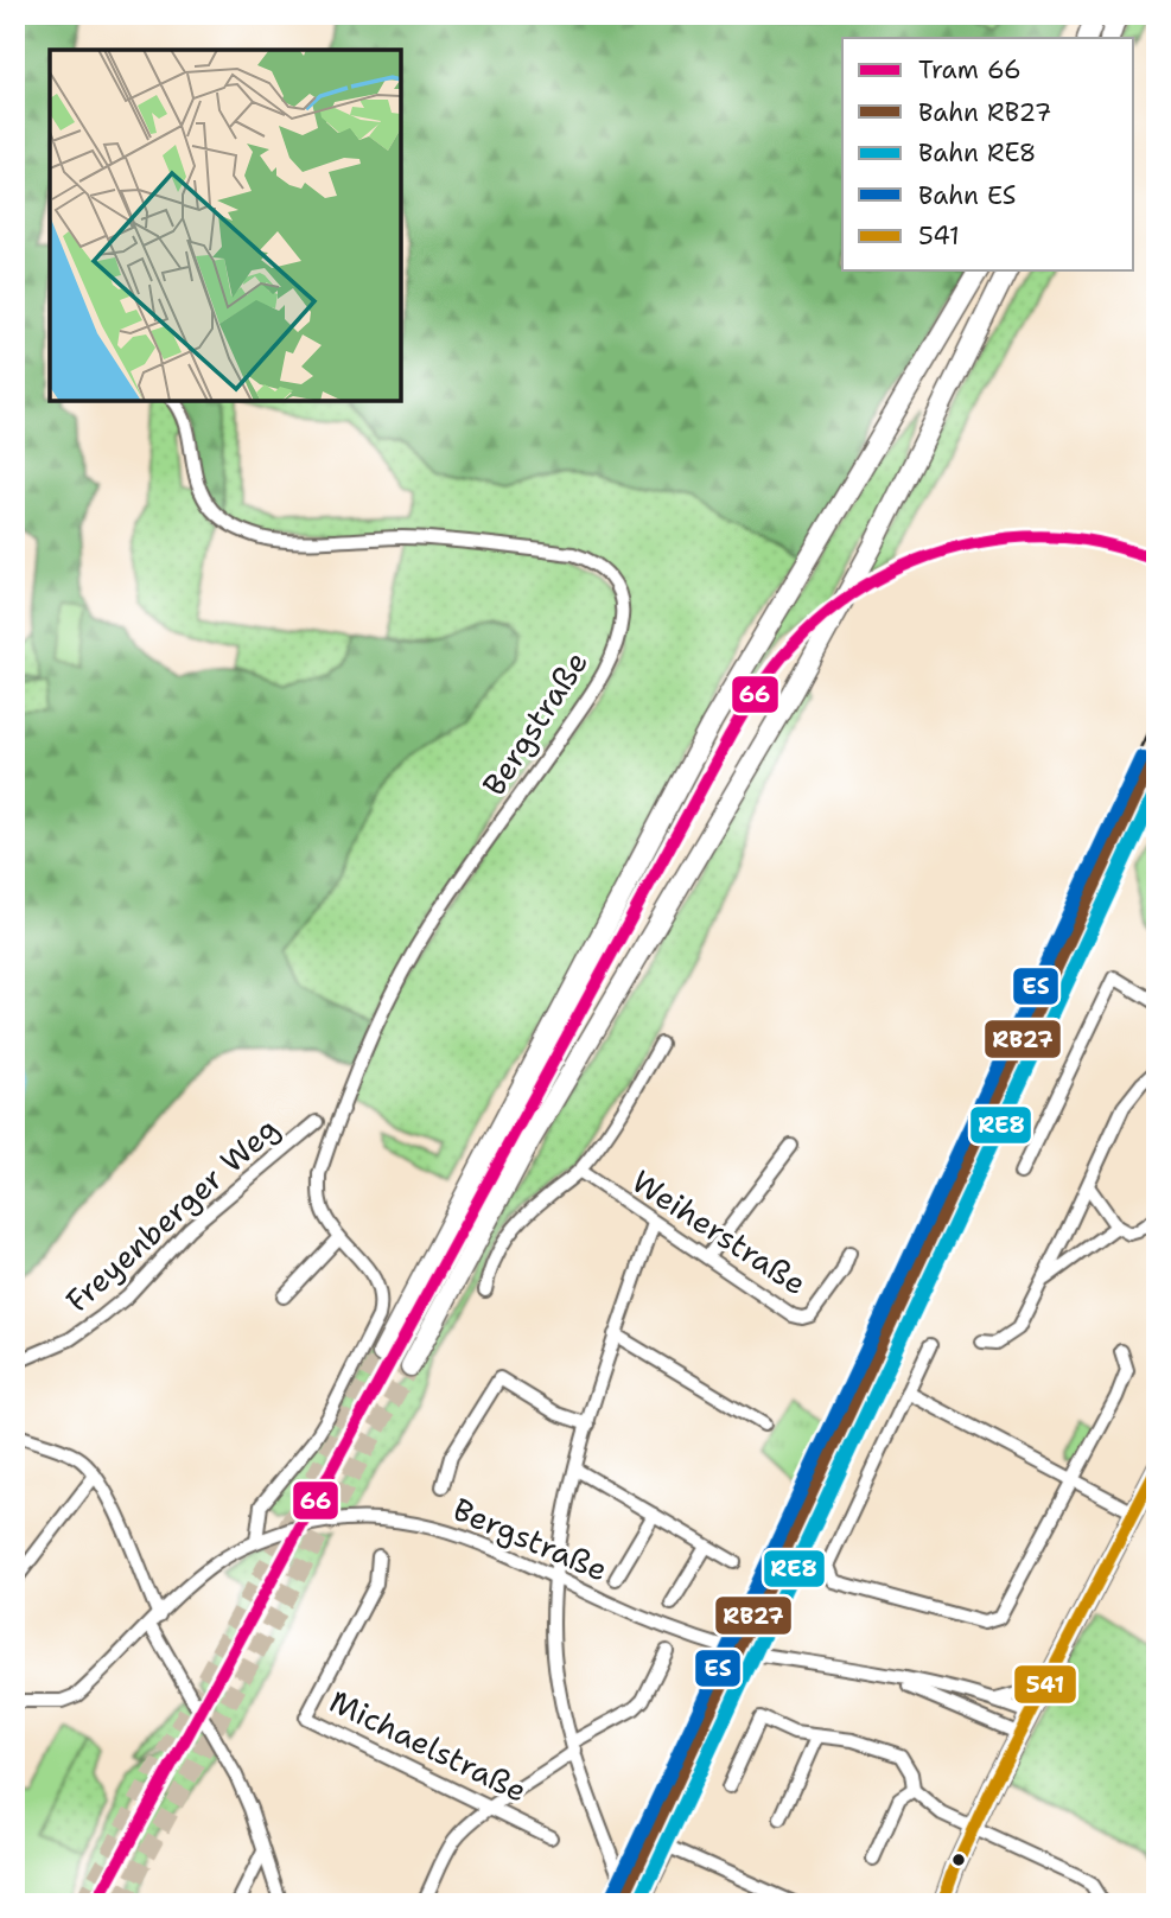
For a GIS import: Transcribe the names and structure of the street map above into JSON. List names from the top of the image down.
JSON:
{
  "streets": {
    "street": [
      "Bergstraße",
      "Freyenberger Weg",
      "Weiherstraße",
      "Michaelstraße"
    ]
  },
  "lines": [
    "tram line 66",
    "rail line RB27",
    "rail line ES",
    "rail line RE8",
    "transit line 541"
  ],
  "legend": [
    "Tram 66",
    "Bahn RB27",
    "Bahn RE8",
    "Bahn ES",
    "541"
  ]
}
